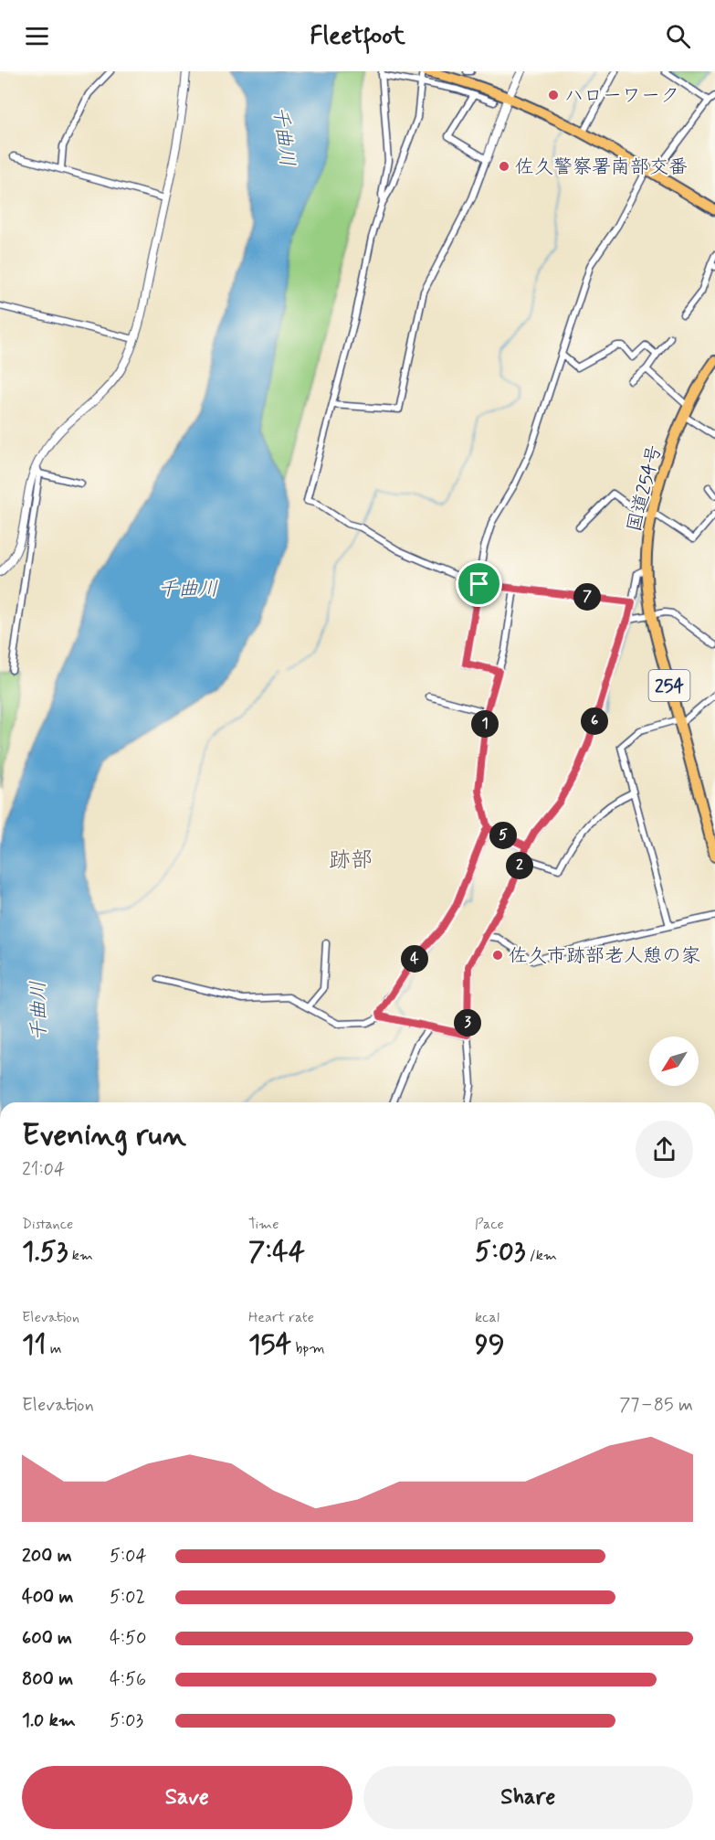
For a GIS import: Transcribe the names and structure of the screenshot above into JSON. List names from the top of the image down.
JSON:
{
  "streets": {
    "highway": ["国道254号", "254"]
  },
  "districts": ["跡部"],
  "water": ["千曲川"],
  "places": ["ハローワーク", "佐久警察署南部交番", "佐久市跡部老人憩の家"],
  "north": "bottom left",
  "page": {
    "header": "Fleetfoot",
    "pins": [
      "7",
      "6",
      "1",
      "5",
      "2",
      "4",
      "3"
    ],
    "heading": ["Evening run", "21:04"],
    "stats": [
      ["Distance", "1.53 km"],
      ["Time", "7:44"],
      ["Pace", "5:03 /km"],
      ["Elevation", "11 m"],
      ["Heart rate", "154 bpm"],
      ["kcal", "99"]
    ],
    "chart": ["Elevation", "77–85 m"],
    "list": [
      {
        "name": "200 m",
        "note": "5:04"
      },
      {
        "name": "400 m",
        "note": "5:02"
      },
      {
        "name": "600 m",
        "note": "4:50"
      },
      {
        "name": "800 m",
        "note": "4:56"
      },
      {
        "name": "1.0 km",
        "note": "5:03"
      }
    ],
    "buttons": ["Save", "Share"]
  }
}
